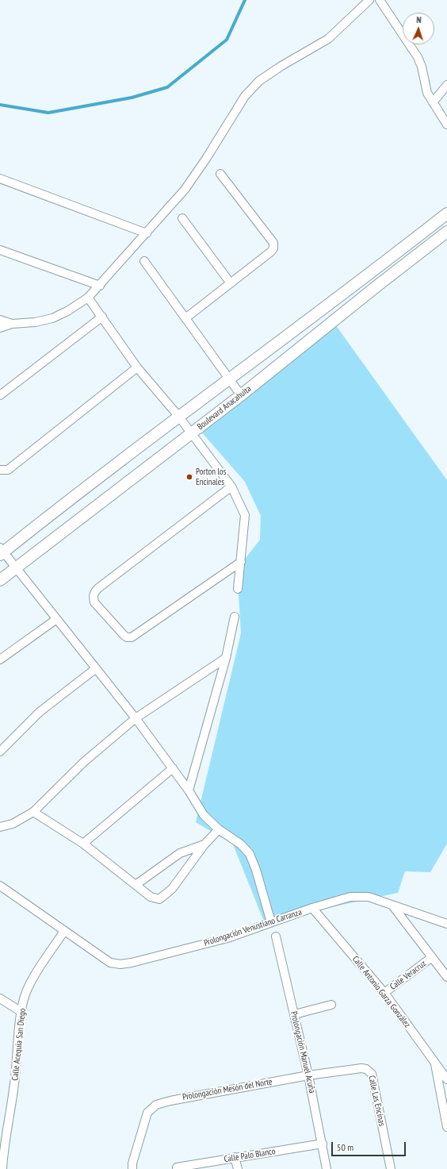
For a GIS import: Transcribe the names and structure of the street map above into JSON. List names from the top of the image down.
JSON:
{
  "streets": {
    "street": [
      "Boulevard Anacahuita",
      "Prolongación Venustiano Carranza",
      "Calle Veracruz",
      "Calle Antonio Garza González",
      "Calle Acequia San Diego",
      "Prolongación Manuel Acuña",
      "Prolongación Mesón del Norte",
      "Calle Las Encinas",
      "Calle Palo Blanco"
    ]
  },
  "crossings": [
    ["Prolongación Venustiano Carranza", "Calle Antonio Garza González"],
    ["Prolongación Venustiano Carranza", "Calle Acequia San Diego"],
    ["Calle Veracruz", "Calle Antonio Garza González"],
    ["Prolongación Manuel Acuña", "Prolongación Mesón del Norte"],
    ["Prolongación Manuel Acuña", "Calle Palo Blanco"],
    ["Prolongación Mesón del Norte", "Calle Las Encinas"]
  ],
  "places": ["Porton los Encinales"],
  "scale_bar": "50 m",
  "north": "top"
}
